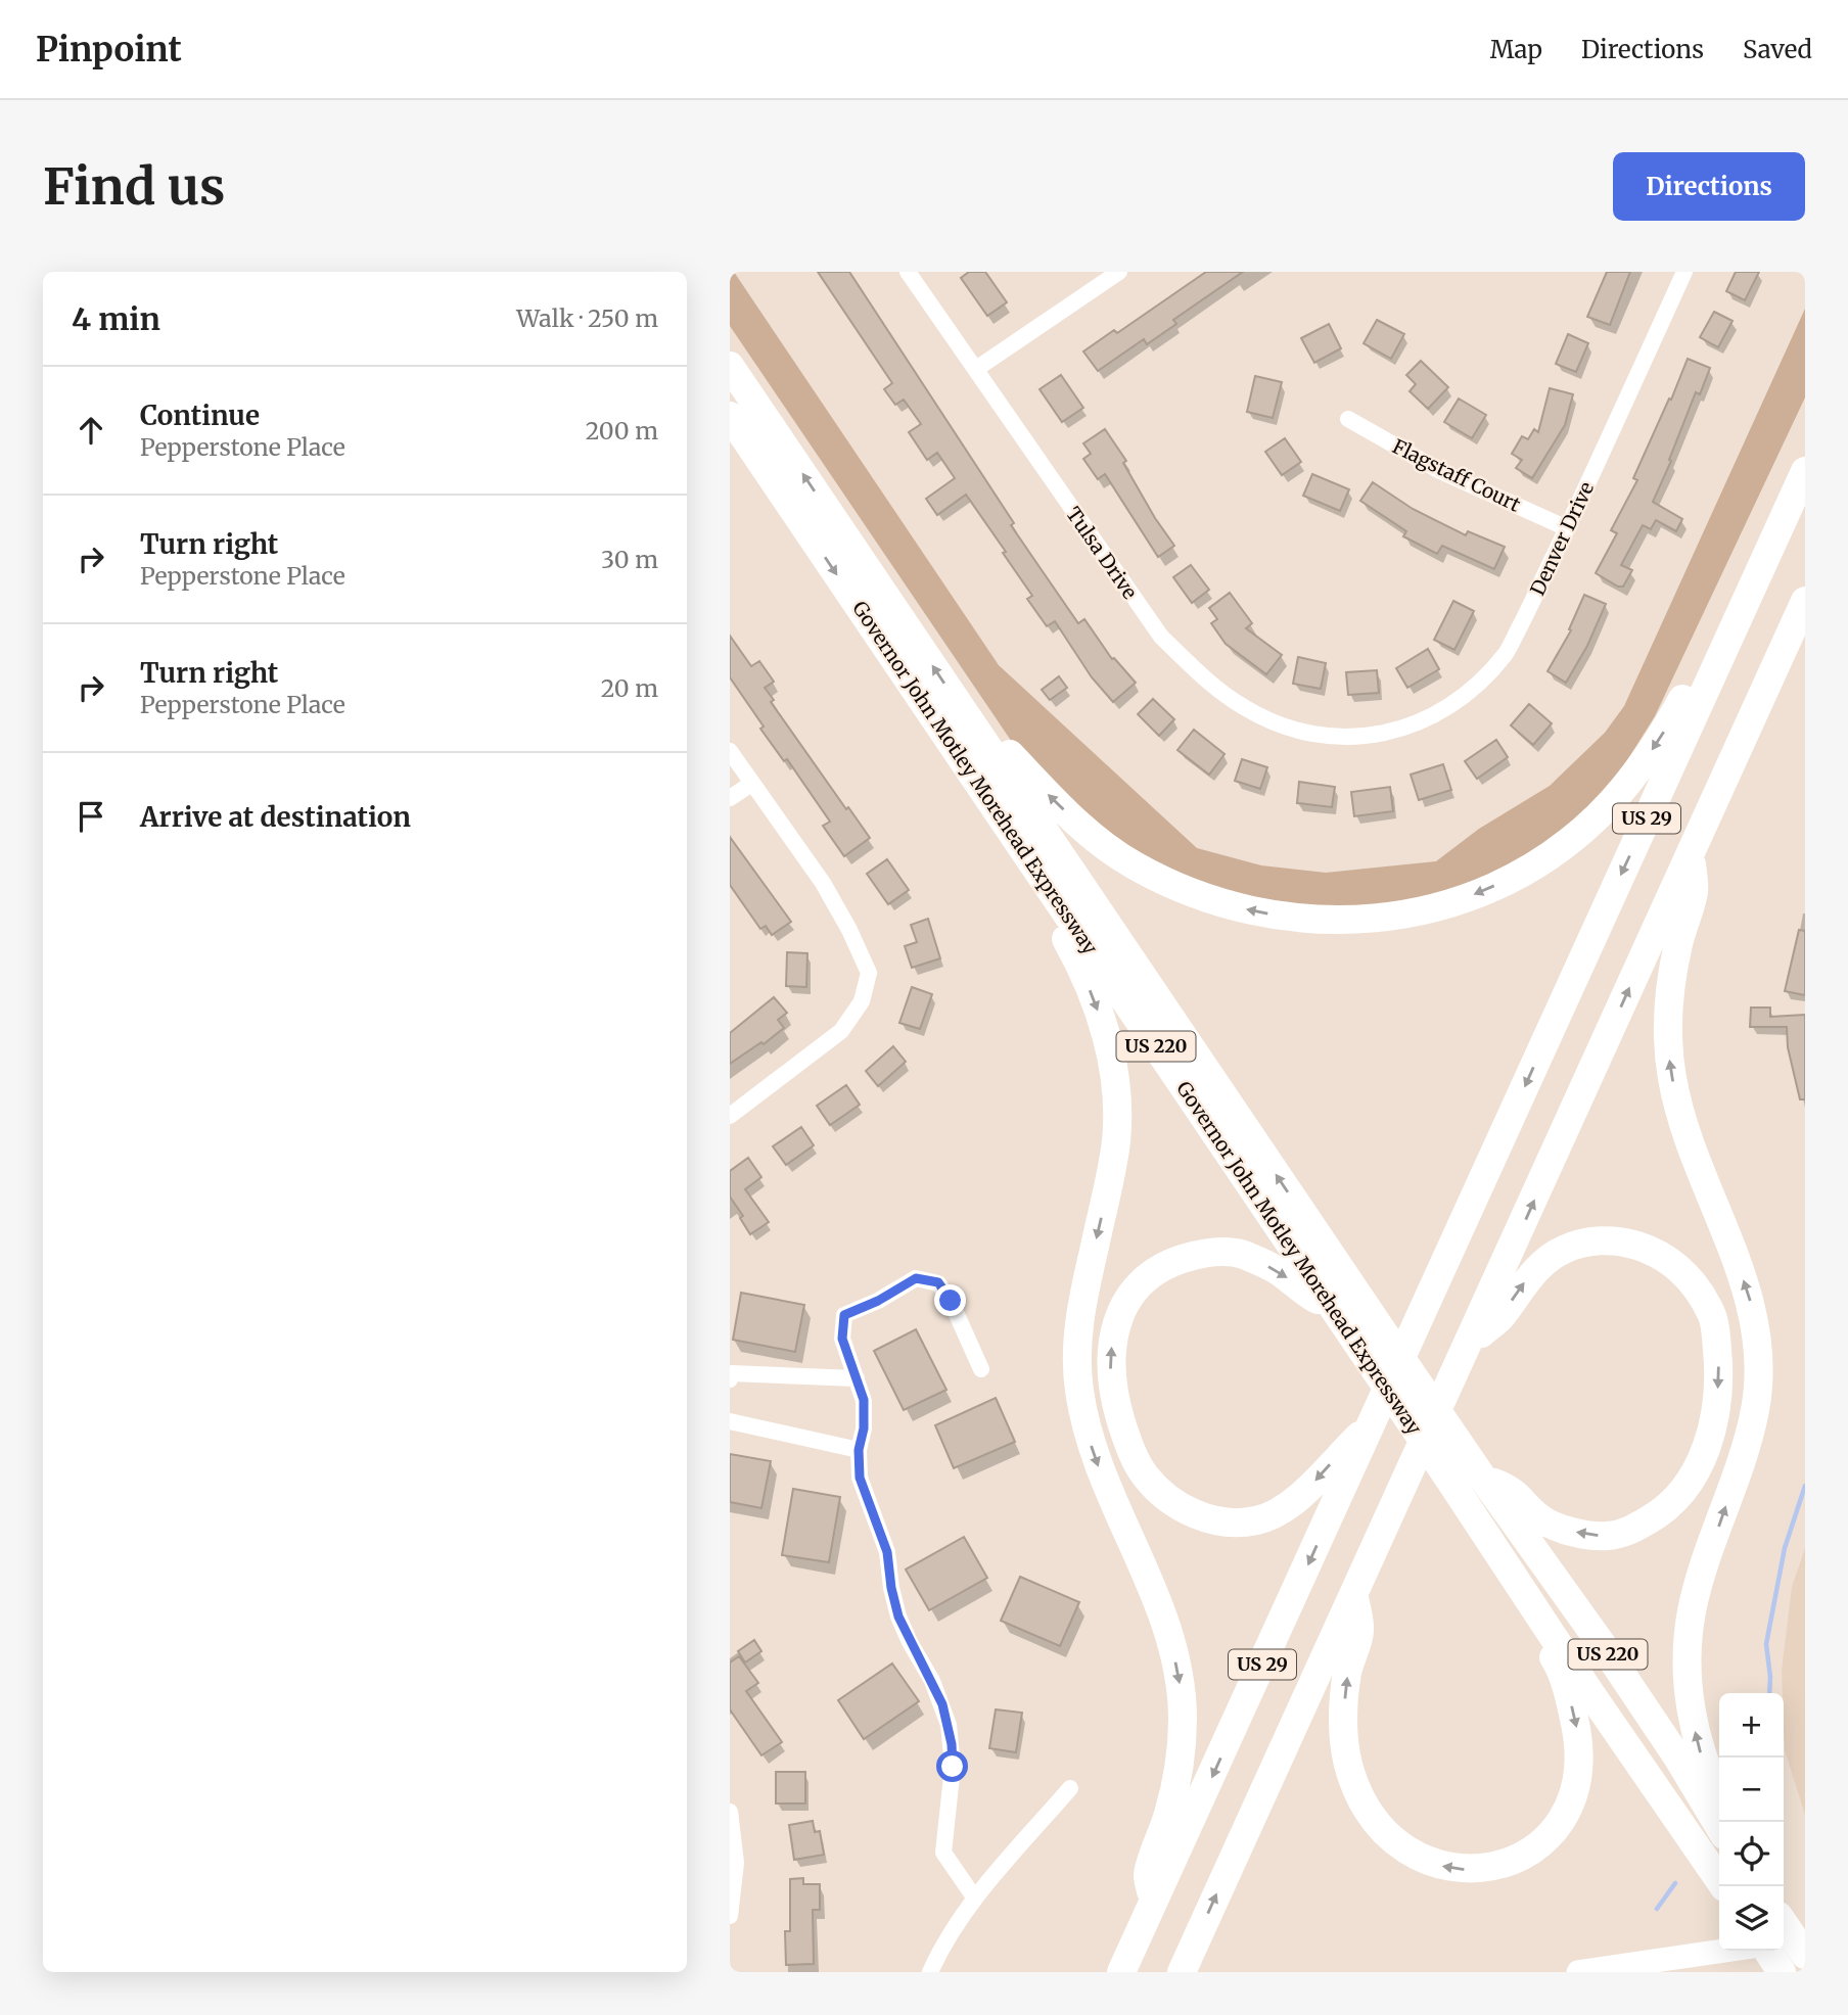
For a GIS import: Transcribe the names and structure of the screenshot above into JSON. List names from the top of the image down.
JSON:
{
  "streets": {
    "highway": ["Governor John Motley Morehead Expressway", "US 29", "US 220"],
    "street": ["Flagstaff Court", "Denver Drive", "Tulsa Drive"]
  },
  "crossings": [
    ["Flagstaff Court", "Denver Drive"],
    ["Denver Drive", "Tulsa Drive"]
  ],
  "page": {
    "header": "Pinpoint",
    "nav": ["Map", "Directions", "Saved"],
    "buttons": "Directions",
    "title": "Find us",
    "heading": ["4 min", "Walk · 250 m"],
    "list": [
      ["Continue", "Pepperstone Place", "200 m"],
      ["Turn right", "Pepperstone Place", "30 m"],
      ["Turn right", "Pepperstone Place", "20 m"],
      "Arrive at destination"
    ],
    "map_buttons": ["+", "−"]
  }
}
